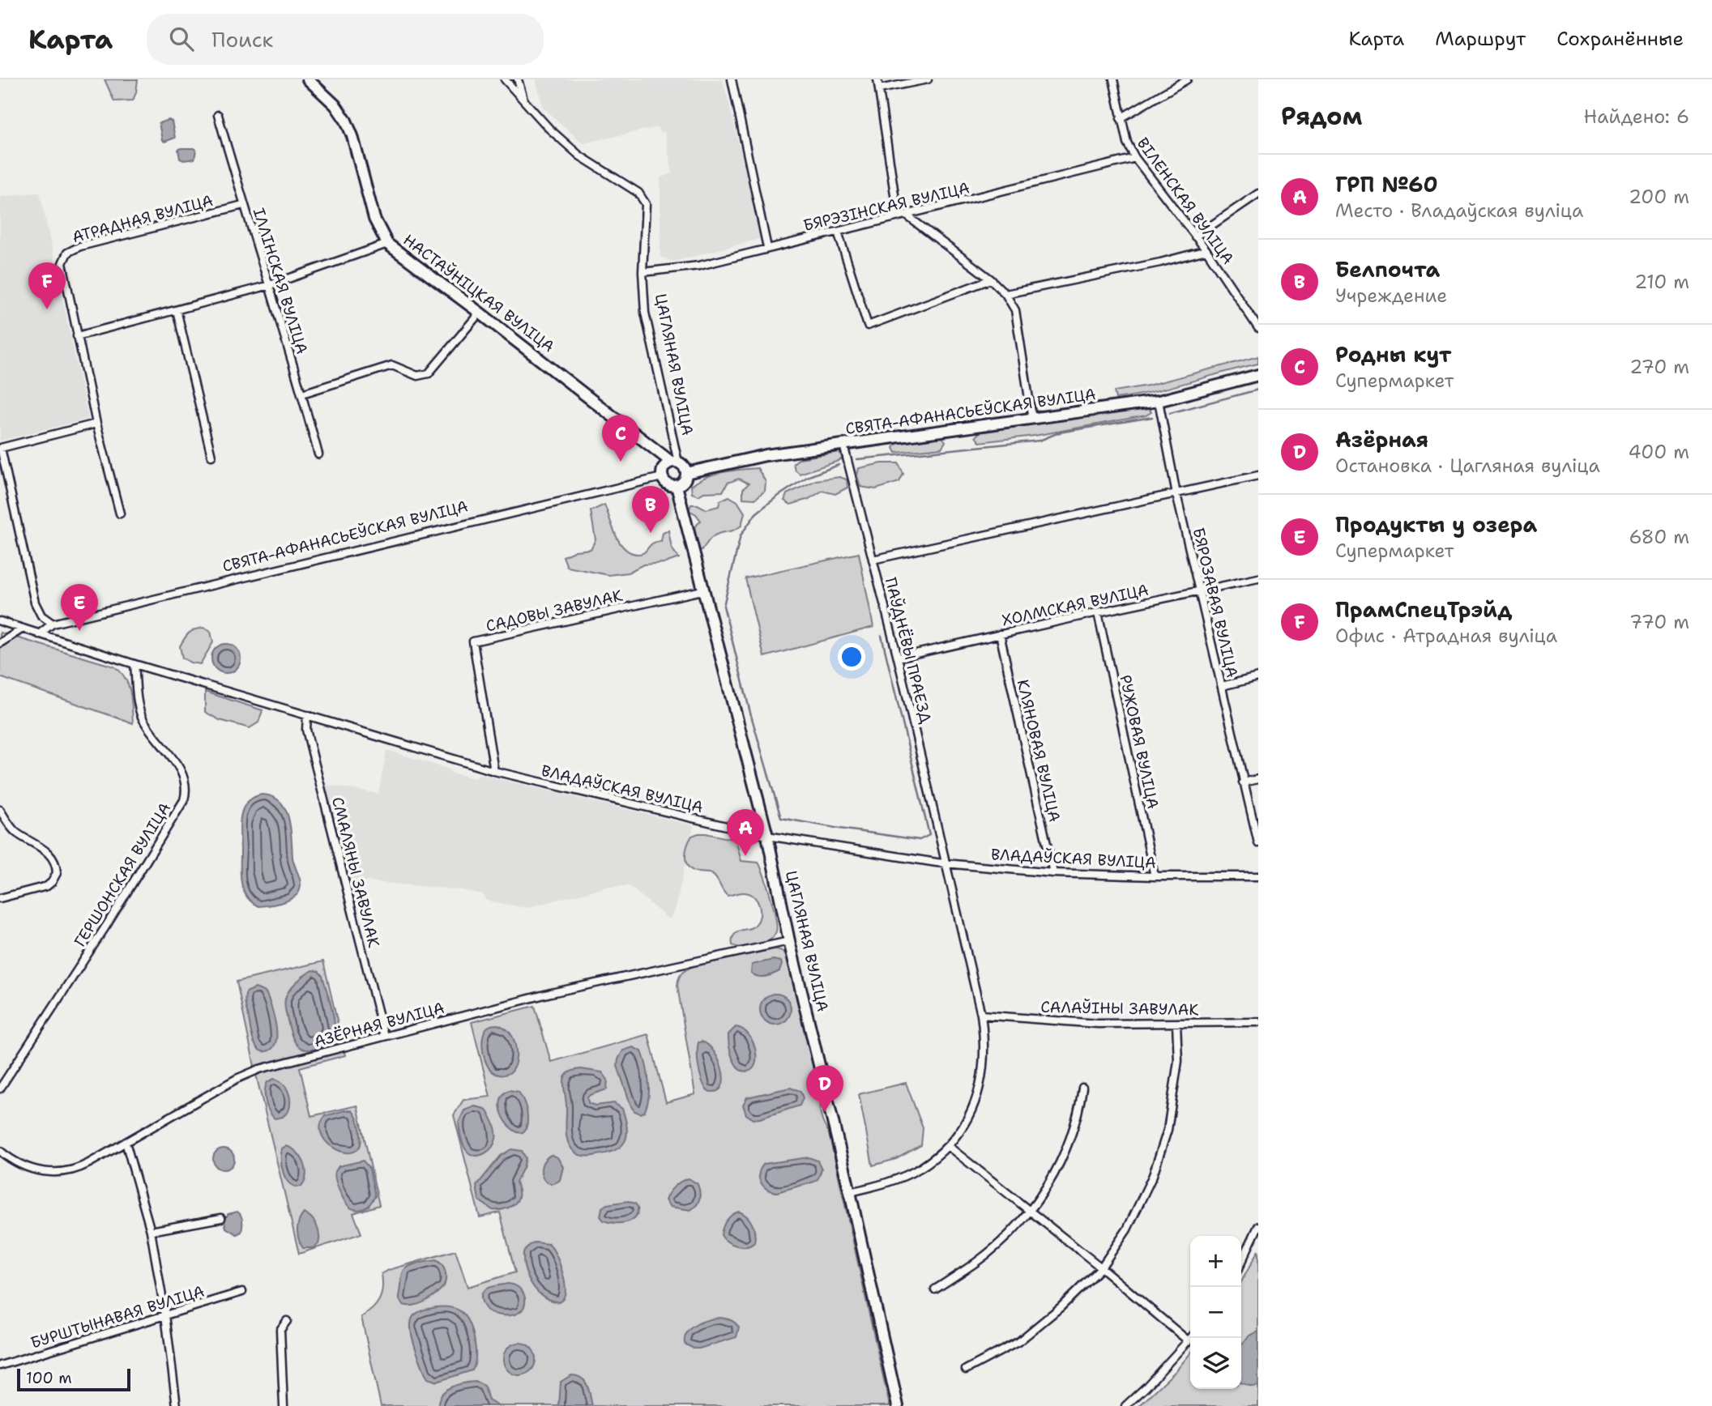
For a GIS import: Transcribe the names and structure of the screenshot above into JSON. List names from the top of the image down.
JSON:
{
  "streets": {
    "street": [
      "ВІЛЕНСКАЯ ВУЛІЦА",
      "БЯРЭЗІНСКАЯ ВУЛІЦА",
      "АТРАДНАЯ ВУЛІЦА",
      "ІЛЛІНСКАЯ ВУЛІЦА",
      "НАСТАЎНІЦКАЯ ВУЛІЦА",
      "ЦАГЛЯНАЯ ВУЛІЦА",
      "СВЯТА-АФАНАСЬЕЎСКАЯ ВУЛІЦА",
      "БЯРОЗАВАЯ ВУЛІЦА",
      "ХОЛМСКАЯ ВУЛІЦА",
      "САДОВЫ ЗАВУЛАК",
      "ПАЎДНЁВЫ ПРАЕЗД",
      "РУЖОВАЯ ВУЛІЦА",
      "КЛЯНОВАЯ ВУЛІЦА",
      "ВЛАДАЎСКАЯ ВУЛІЦА",
      "СМАЛЯНЫ ЗАВУЛАК",
      "ГЕРШОНСКАЯ ВУЛІЦА",
      "САЛАЎІНЫ ЗАВУЛАК",
      "АЗЁРНАЯ ВУЛІЦА",
      "БУРШТЫНАВАЯ ВУЛІЦА"
    ]
  },
  "crossings": [
    ["ВІЛЕНСКАЯ ВУЛІЦА", "БЯРЭЗІНСКАЯ ВУЛІЦА"],
    ["БЯРЭЗІНСКАЯ ВУЛІЦА", "ЦАГЛЯНАЯ ВУЛІЦА"],
    ["АТРАДНАЯ ВУЛІЦА", "ІЛЛІНСКАЯ ВУЛІЦА"],
    ["НАСТАЎНІЦКАЯ ВУЛІЦА", "ЦАГЛЯНАЯ ВУЛІЦА"],
    ["НАСТАЎНІЦКАЯ ВУЛІЦА", "СВЯТА-АФАНАСЬЕЎСКАЯ ВУЛІЦА"],
    ["ЦАГЛЯНАЯ ВУЛІЦА", "СВЯТА-АФАНАСЬЕЎСКАЯ ВУЛІЦА"],
    ["ЦАГЛЯНАЯ ВУЛІЦА", "САДОВЫ ЗАВУЛАК"],
    ["ЦАГЛЯНАЯ ВУЛІЦА", "ПАЎДНЁВЫ ПРАЕЗД"],
    ["ЦАГЛЯНАЯ ВУЛІЦА", "ВЛАДАЎСКАЯ ВУЛІЦА"],
    ["ЦАГЛЯНАЯ ВУЛІЦА", "АЗЁРНАЯ ВУЛІЦА"],
    ["СВЯТА-АФАНАСЬЕЎСКАЯ ВУЛІЦА", "БЯРОЗАВАЯ ВУЛІЦА"],
    ["СВЯТА-АФАНАСЬЕЎСКАЯ ВУЛІЦА", "ПАЎДНЁВЫ ПРАЕЗД"],
    ["СВЯТА-АФАНАСЬЕЎСКАЯ ВУЛІЦА", "ВЛАДАЎСКАЯ ВУЛІЦА"],
    ["БЯРОЗАВАЯ ВУЛІЦА", "ХОЛМСКАЯ ВУЛІЦА"],
    ["ХОЛМСКАЯ ВУЛІЦА", "ПАЎДНЁВЫ ПРАЕЗД"],
    ["ХОЛМСКАЯ ВУЛІЦА", "РУЖОВАЯ ВУЛІЦА"],
    ["ХОЛМСКАЯ ВУЛІЦА", "КЛЯНОВАЯ ВУЛІЦА"],
    ["САДОВЫ ЗАВУЛАК", "ВЛАДАЎСКАЯ ВУЛІЦА"],
    ["ПАЎДНЁВЫ ПРАЕЗД", "ВЛАДАЎСКАЯ ВУЛІЦА"],
    ["ПАЎДНЁВЫ ПРАЕЗД", "САЛАЎІНЫ ЗАВУЛАК"],
    ["РУЖОВАЯ ВУЛІЦА", "ВЛАДАЎСКАЯ ВУЛІЦА"],
    ["КЛЯНОВАЯ ВУЛІЦА", "ВЛАДАЎСКАЯ ВУЛІЦА"],
    ["ВЛАДАЎСКАЯ ВУЛІЦА", "СМАЛЯНЫ ЗАВУЛАК"],
    ["ВЛАДАЎСКАЯ ВУЛІЦА", "ГЕРШОНСКАЯ ВУЛІЦА"],
    ["СМАЛЯНЫ ЗАВУЛАК", "АЗЁРНАЯ ВУЛІЦА"]
  ],
  "scale_bar": "100 m",
  "page": {
    "header": "Карта",
    "search": "Поиск",
    "nav": ["Карта", "Маршрут", "Сохранённые"],
    "heading": ["Рядом", "Найдено: 6"],
    "list": [
      {
        "mark": "A",
        "name": "ГРП №60",
        "note": "Место · Владаўская вуліца",
        "value": "200 m"
      },
      {
        "mark": "B",
        "name": "Белпочта",
        "note": "Учреждение",
        "value": "210 m"
      },
      {
        "mark": "C",
        "name": "Родны кут",
        "note": "Супермаркет",
        "value": "270 m"
      },
      {
        "mark": "D",
        "name": "Азёрная",
        "note": "Остановка · Цагляная вуліца",
        "value": "400 m"
      },
      {
        "mark": "E",
        "name": "Продукты у озера",
        "note": "Супермаркет",
        "value": "680 m"
      },
      {
        "mark": "F",
        "name": "ПрамСпецТрэйд",
        "note": "Офис · Атрадная вуліца",
        "value": "770 m"
      }
    ],
    "pins": [
      "F",
      "C",
      "B",
      "E",
      "A",
      "D"
    ],
    "map_buttons": ["+", "−"],
    "scale": "100 m"
  }
}
